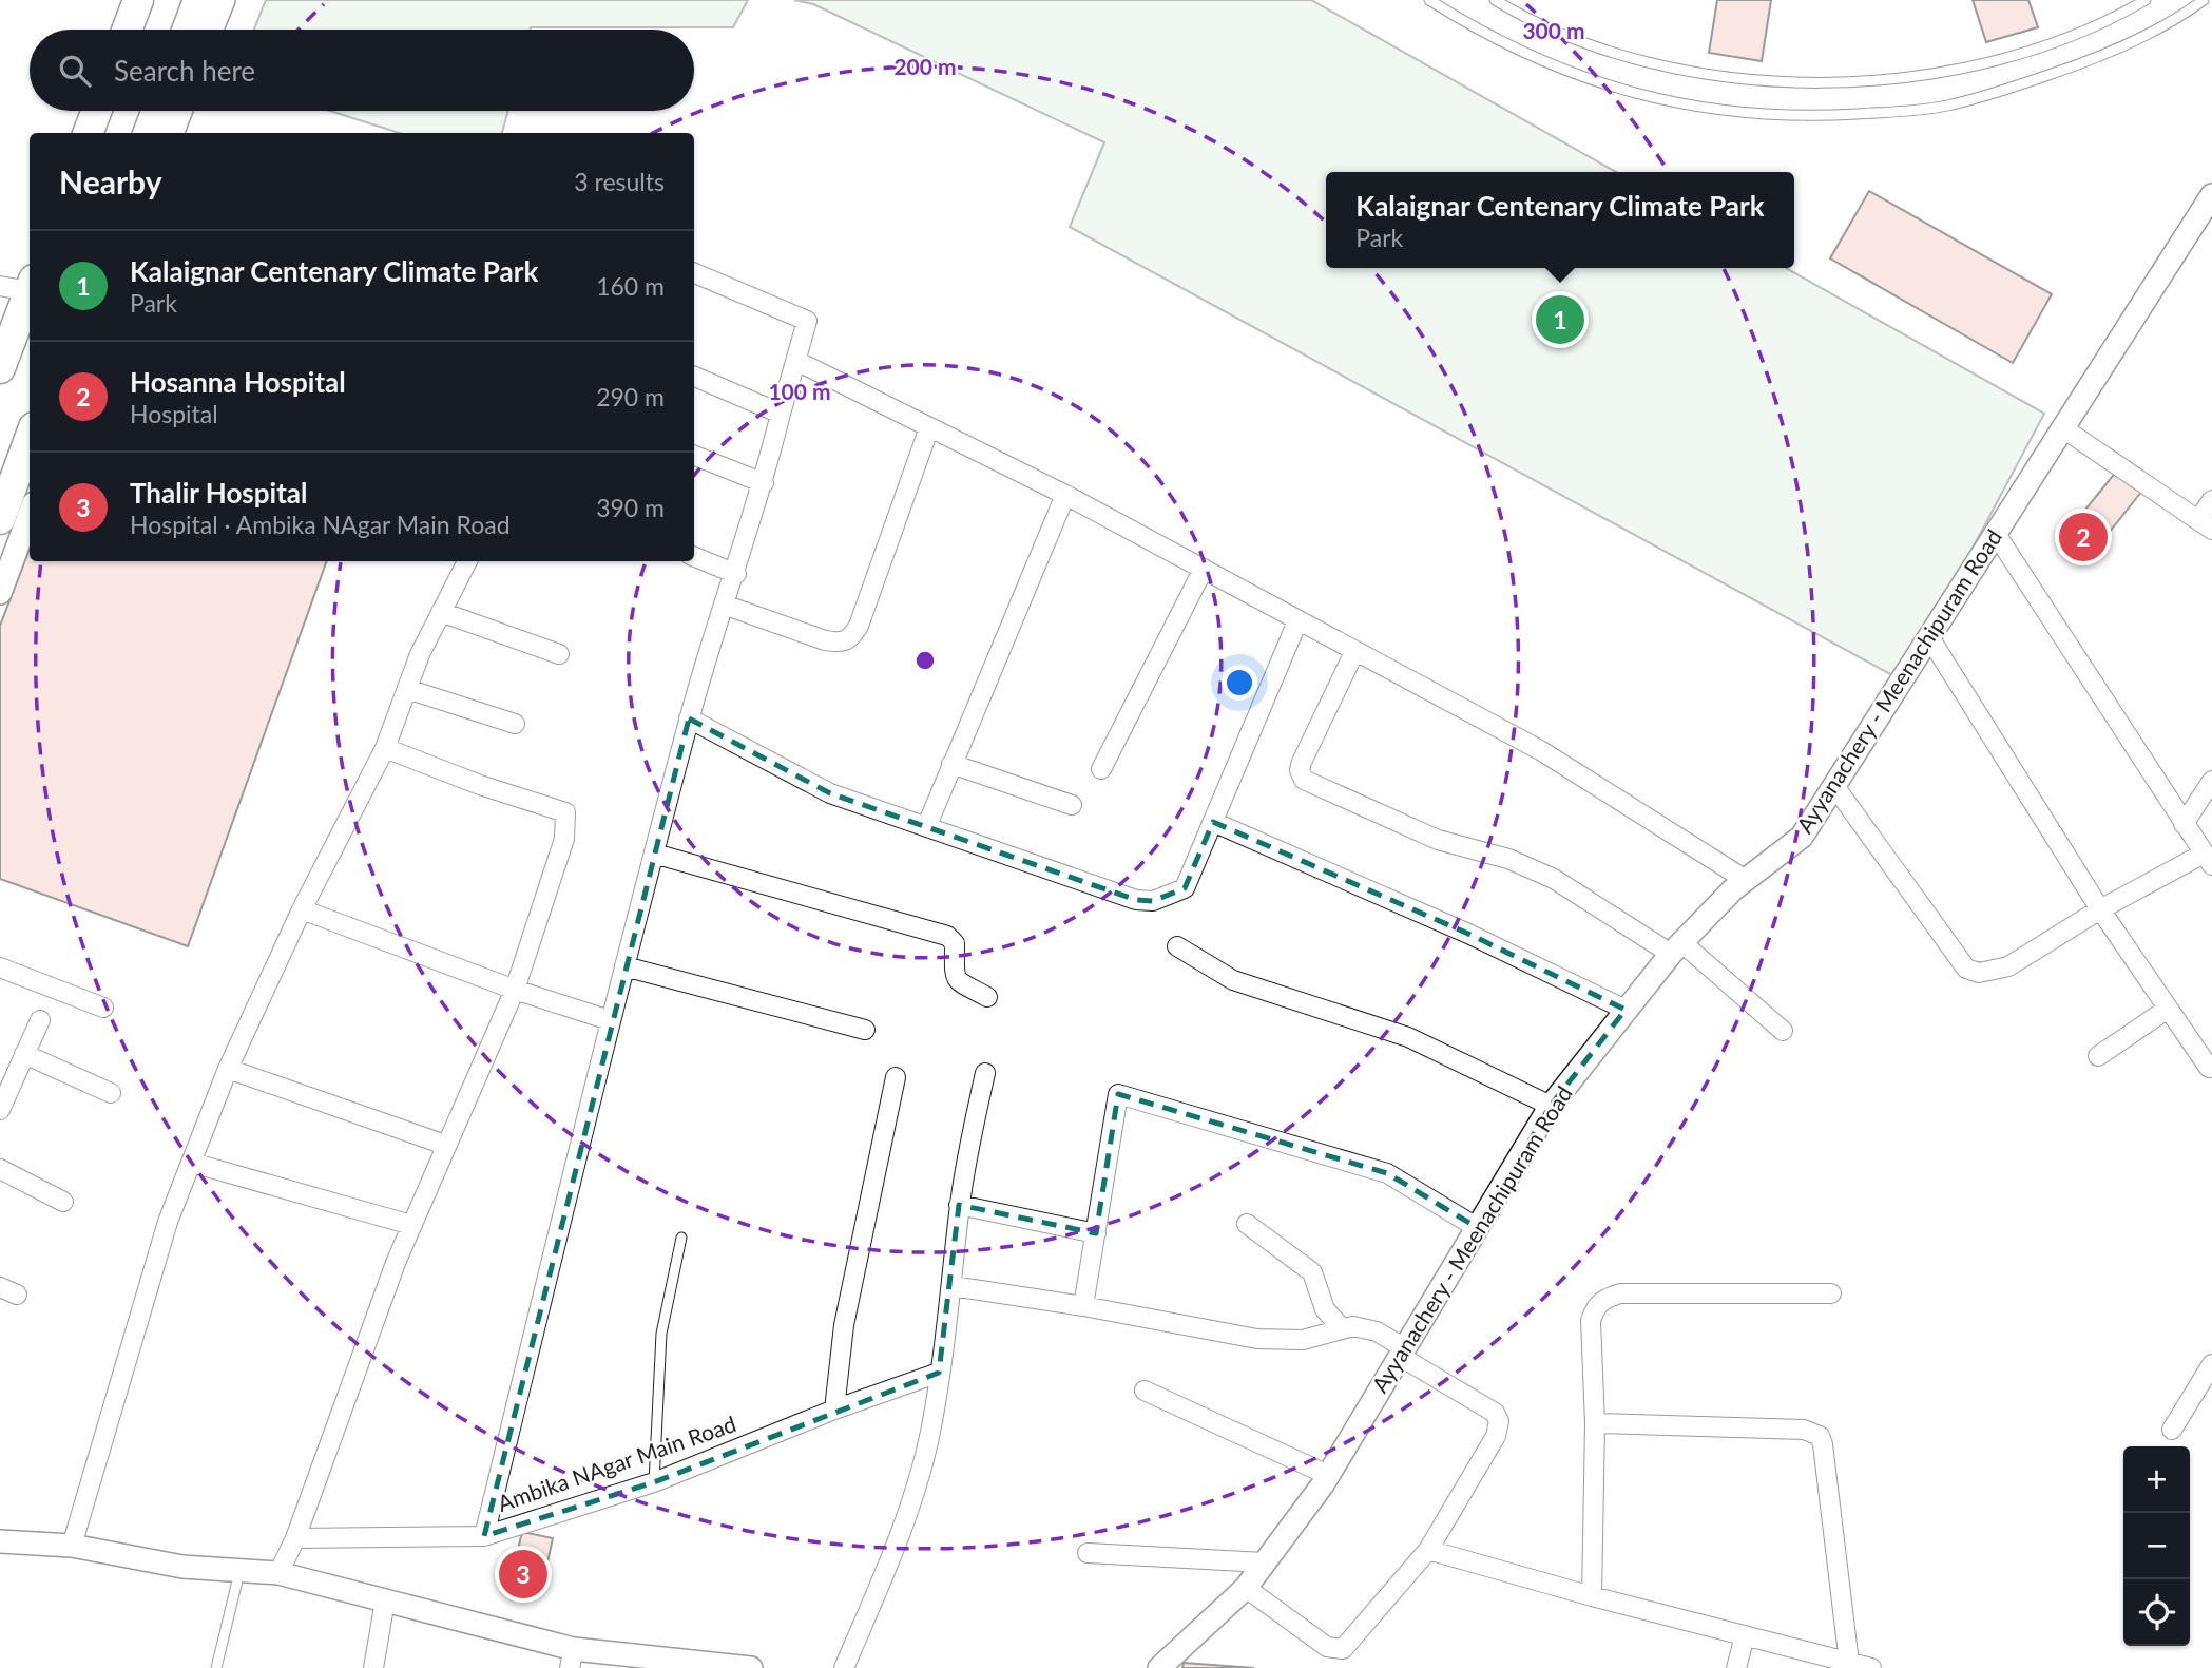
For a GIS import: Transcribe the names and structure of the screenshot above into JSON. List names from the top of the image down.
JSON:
{
  "streets": {
    "street": ["Ayyanachery - Meenachipuram Road", "Ambika NAgar Main Road"]
  },
  "page": {
    "search": "Search here",
    "heading": ["Nearby", "3 results"],
    "popup": ["Kalaignar Centenary Climate Park", "Park"],
    "list": [
      {
        "mark": "1",
        "name": "Kalaignar Centenary Climate Park",
        "note": "Park",
        "value": "160 m"
      },
      {
        "mark": "2",
        "name": "Hosanna Hospital",
        "note": "Hospital",
        "value": "290 m"
      },
      {
        "mark": "3",
        "name": "Thalir Hospital",
        "note": "Hospital · Ambika NAgar Main Road",
        "value": "390 m"
      }
    ],
    "pins": ["1", "2", "3"],
    "map_buttons": ["+", "−"]
  },
  "rings": ["300 m", "200 m", "100 m"]
}
